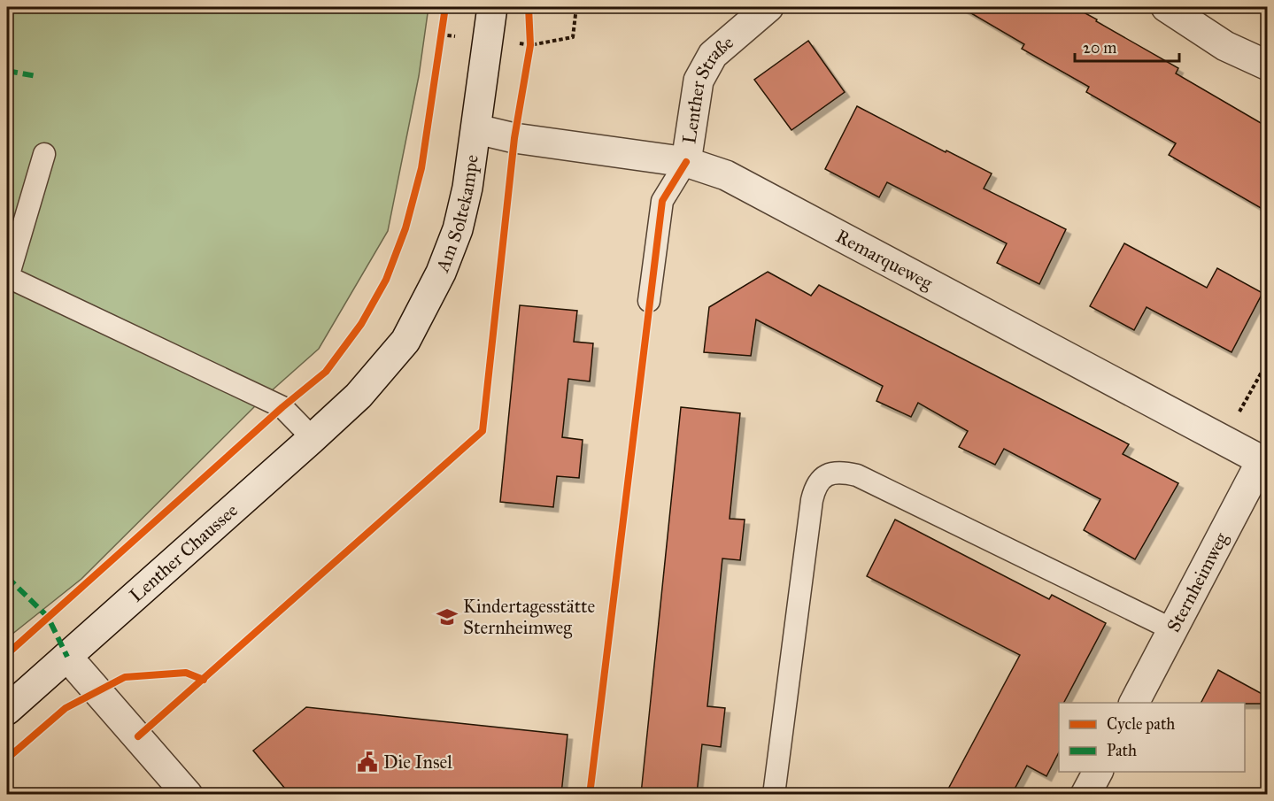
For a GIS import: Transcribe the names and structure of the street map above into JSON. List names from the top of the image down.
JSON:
{
  "streets": {
    "street": [
      "Lenther Straße",
      "Am Soltekampe",
      "Remarqueweg",
      "Lenther Chaussee",
      "Sternheimweg"
    ]
  },
  "crossings": [
    ["Lenther Straße", "Remarqueweg"],
    ["Am Soltekampe", "Remarqueweg"],
    ["Am Soltekampe", "Lenther Chaussee"],
    ["Remarqueweg", "Sternheimweg"]
  ],
  "places": {
    "school or university": ["Kindertagesstätte Sternheimweg"],
    "public building": ["Die Insel"]
  },
  "legend": ["Cycle path", "Path"],
  "scale_bar": "20 m"
}
